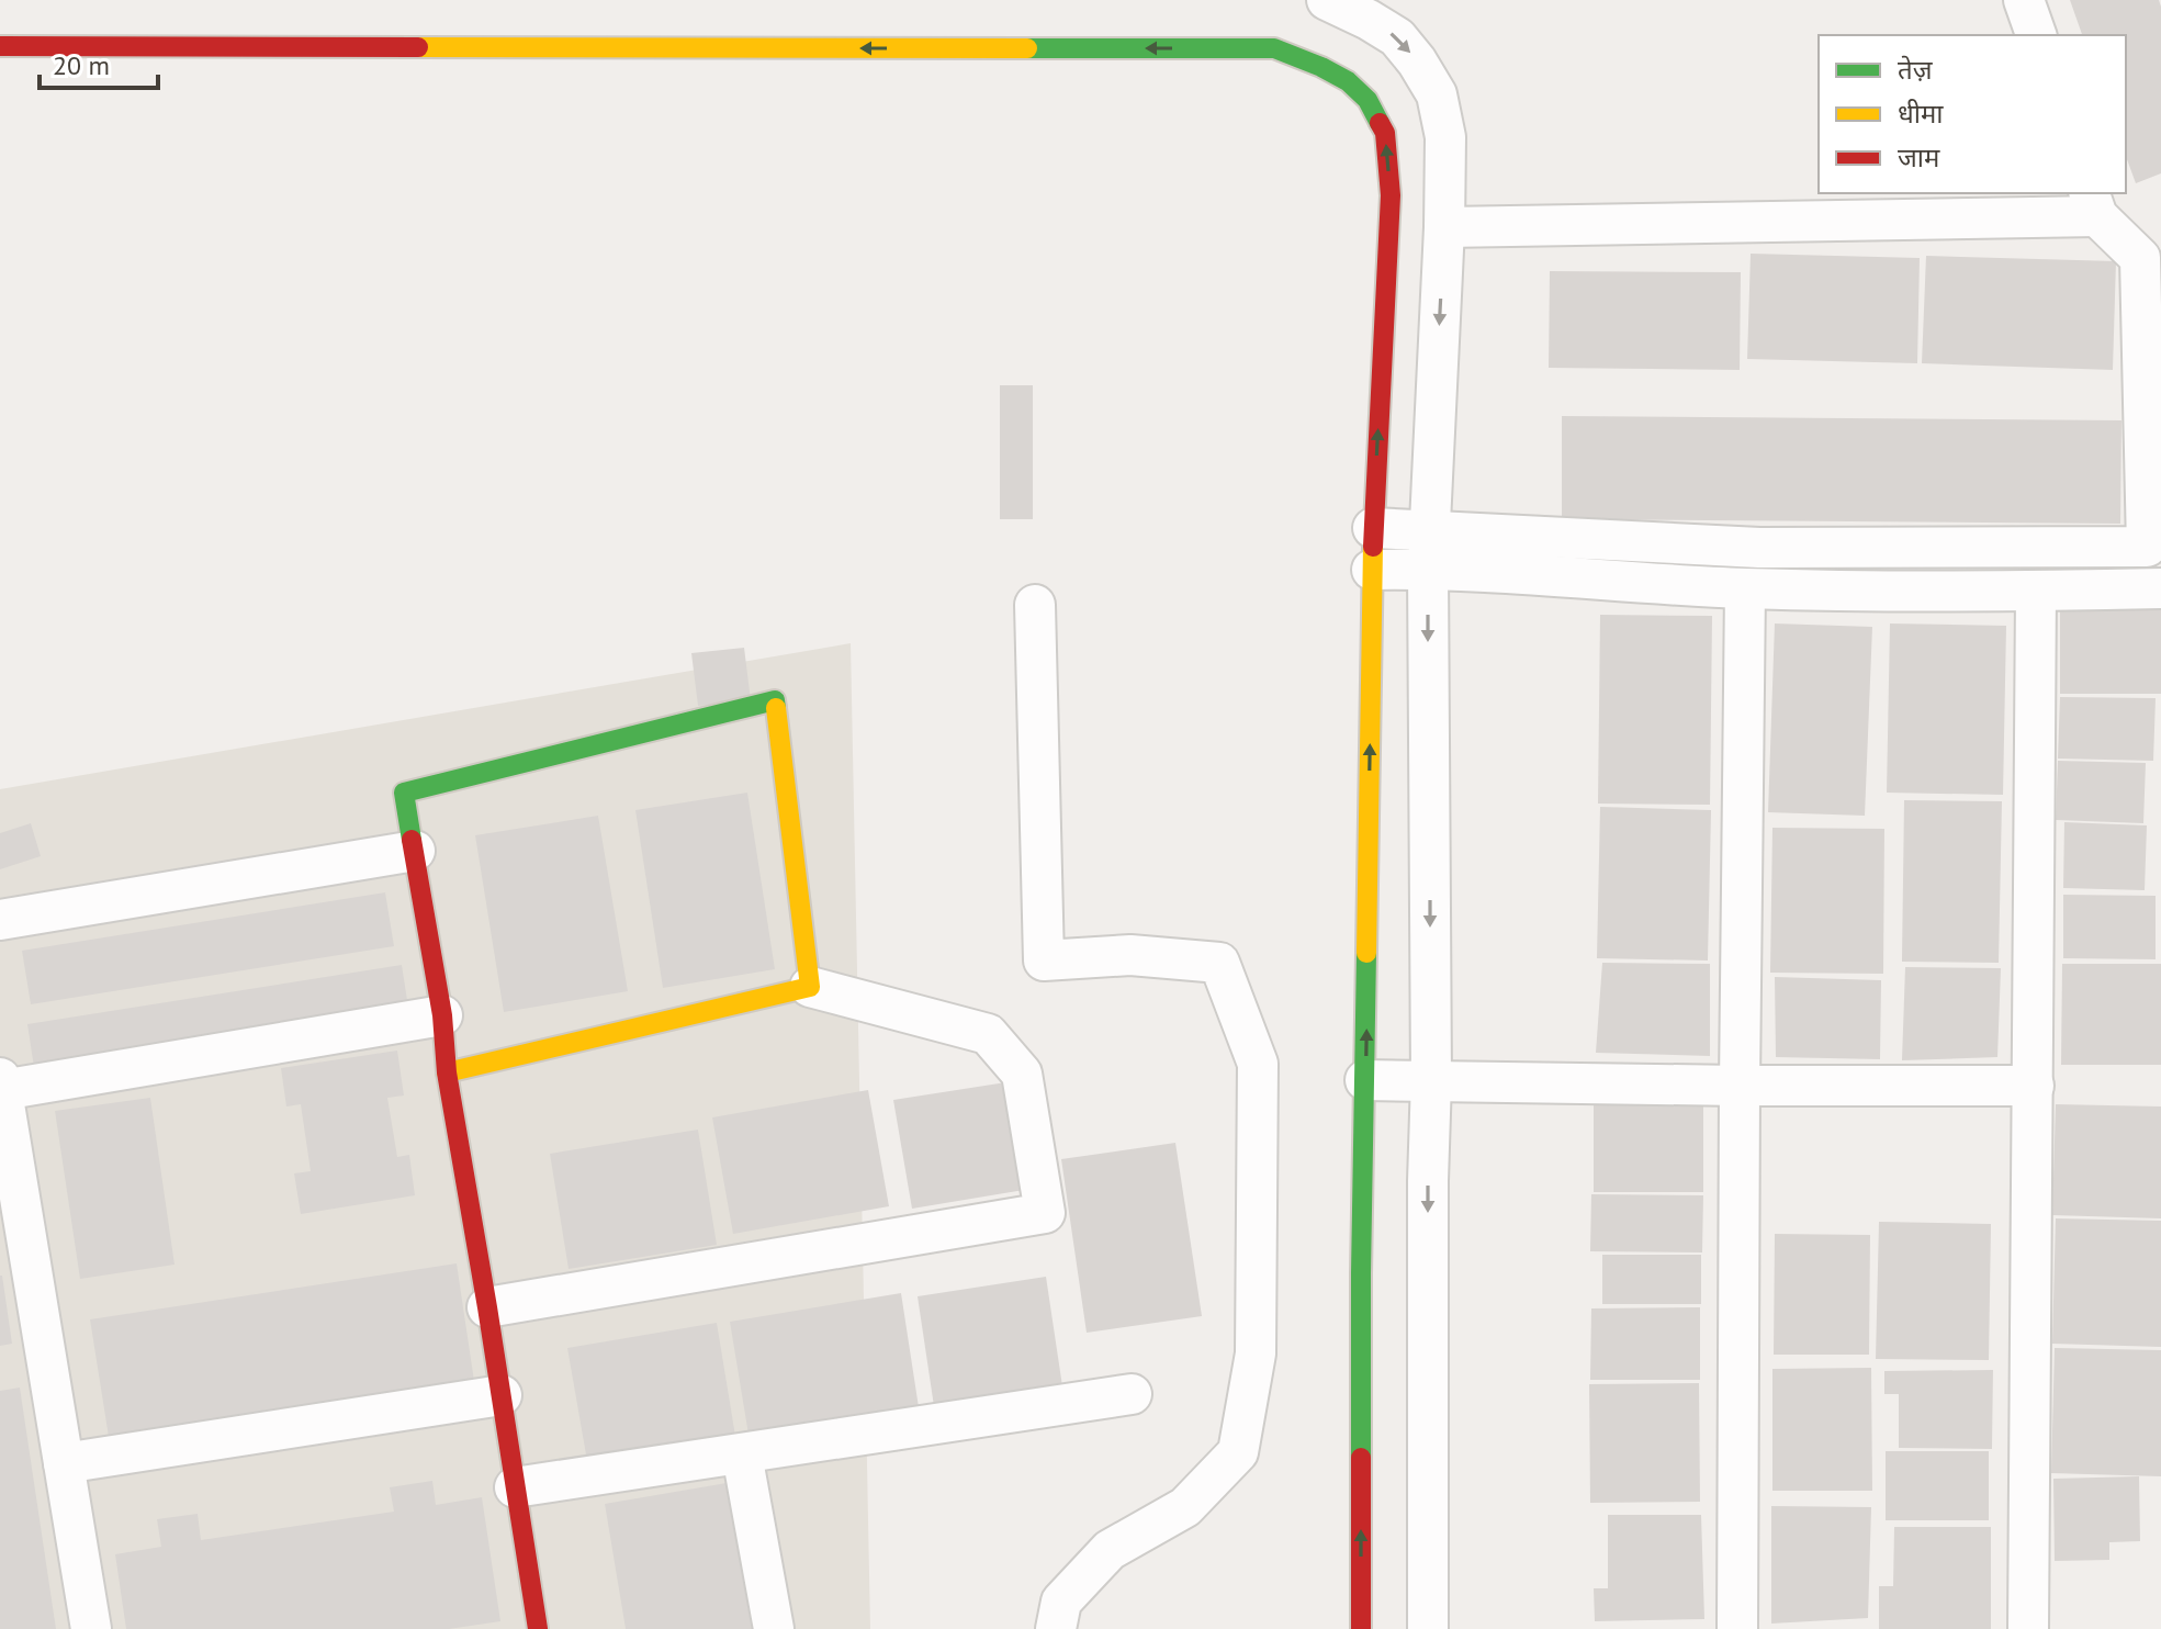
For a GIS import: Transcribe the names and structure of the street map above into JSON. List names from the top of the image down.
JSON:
{
  "legend": ["तेज़", "धीमा", "जाम"],
  "scale_bar": "20 m"
}
